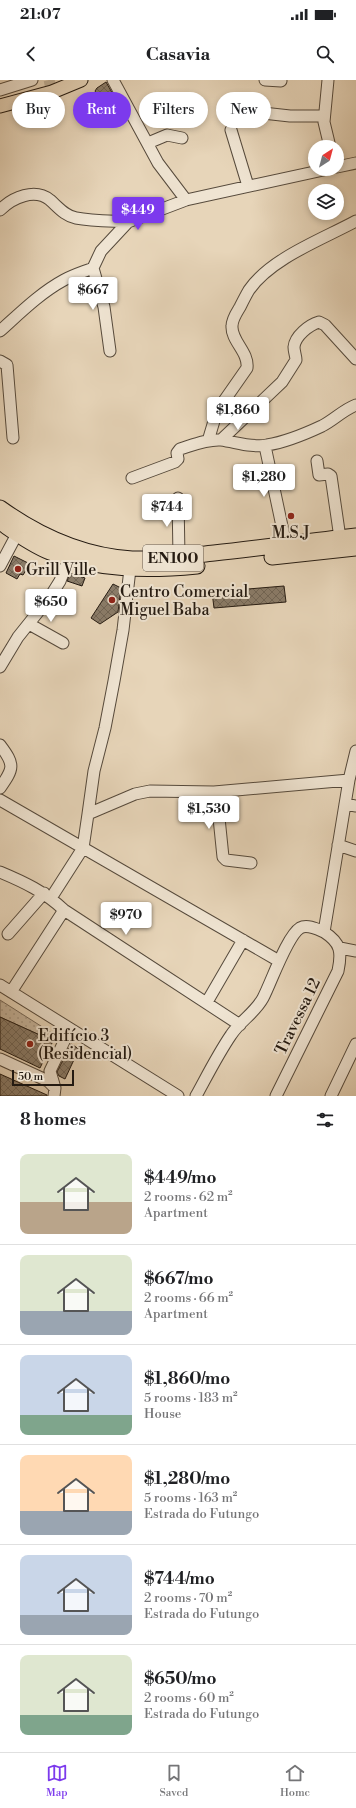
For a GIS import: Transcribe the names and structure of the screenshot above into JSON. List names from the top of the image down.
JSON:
{
  "streets": {
    "highway": ["EN100"],
    "street": ["Travessa 12"]
  },
  "places": [
    "M.S.J",
    "Grill Ville",
    "Centro Comercial Miguel Baba",
    "Edifício 3 (Residencial)"
  ],
  "scale_bar": "50 m",
  "north": "top right",
  "page": {
    "status": "21:07",
    "header": "Casavia",
    "chip": [
      "Buy",
      "Rent",
      "Filters",
      "New"
    ],
    "price": [
      "$449",
      "$667",
      "$1,860",
      "$1,280",
      "$744",
      "$650",
      "$1,530",
      "$970"
    ],
    "scale": "50 m",
    "heading": "8 homes",
    "list": [
      {
        "name": "$449/mo",
        "note": "2 rooms · 62 m² · Apartment"
      },
      {
        "name": "$667/mo",
        "note": "2 rooms · 66 m² · Apartment"
      },
      {
        "name": "$1,860/mo",
        "note": "5 rooms · 183 m² · House"
      },
      {
        "name": "$1,280/mo",
        "note": "5 rooms · 163 m² · Estrada do Futungo"
      },
      {
        "name": "$744/mo",
        "note": "2 rooms · 70 m² · Estrada do Futungo"
      },
      {
        "name": "$650/mo",
        "note": "2 rooms · 60 m² · Estrada do Futungo"
      }
    ],
    "tabs": ["Map", "Saved", "Home"]
  }
}
